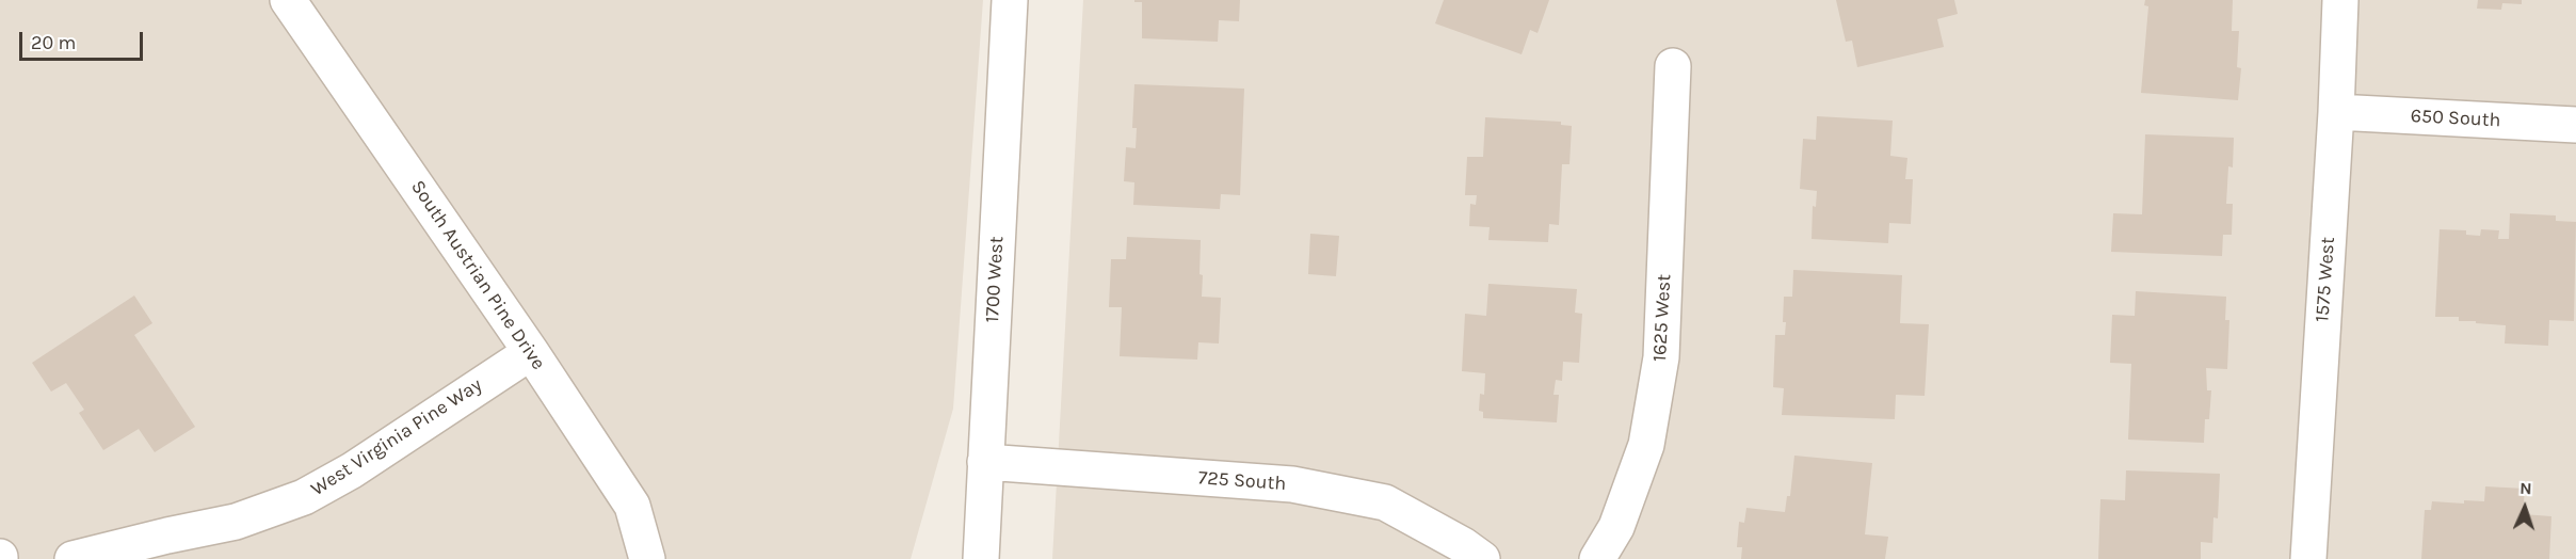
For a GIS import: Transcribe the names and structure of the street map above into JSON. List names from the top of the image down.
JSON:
{
  "streets": {
    "street": [
      "650 South",
      "South Austrian Pine Drive",
      "1700 West",
      "1575 West",
      "1625 West",
      "West Virginia Pine Way",
      "725 South"
    ]
  },
  "crossings": [
    ["650 South", "1575 West"],
    ["South Austrian Pine Drive", "West Virginia Pine Way"],
    ["1700 West", "725 South"]
  ],
  "scale_bar": "20 m",
  "north": "top"
}
